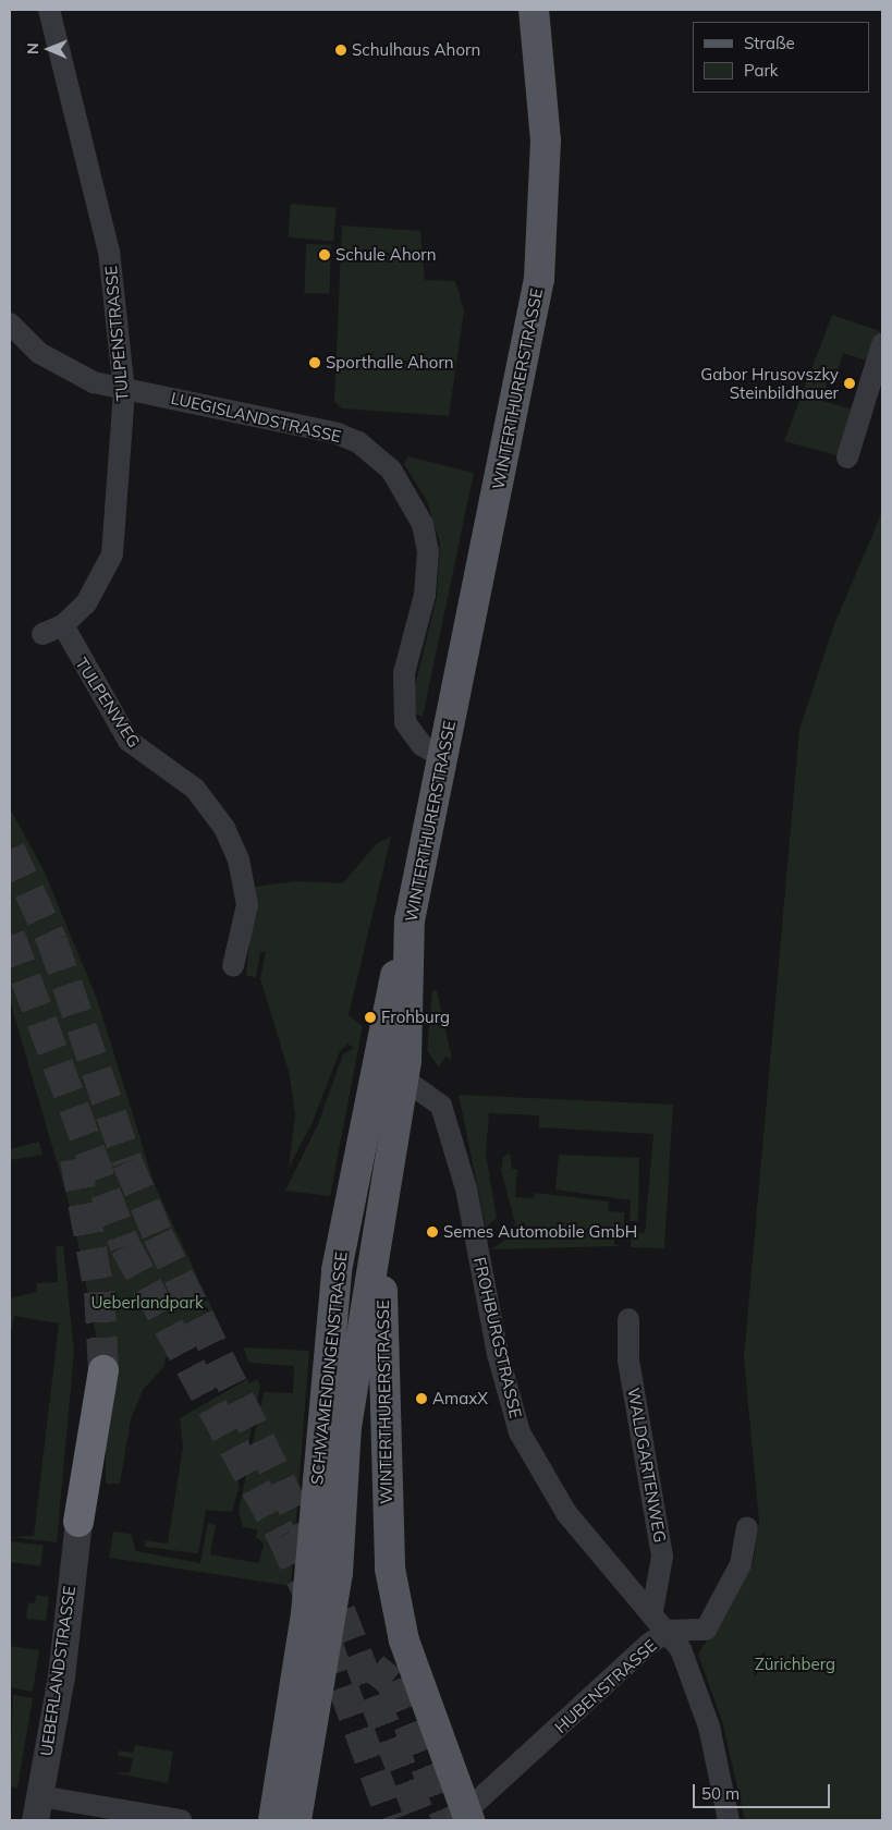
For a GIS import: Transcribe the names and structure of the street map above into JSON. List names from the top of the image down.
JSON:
{
  "streets": {
    "main road": ["WINTERTHURERSTRASSE", "SCHWAMENDINGENSTRASSE"],
    "street": [
      "TULPENSTRASSE",
      "LUEGISLANDSTRASSE",
      "TULPENWEG",
      "FROHBURGSTRASSE",
      "WALDGARTENWEG",
      "UEBERLANDSTRASSE",
      "HUBENSTRASSE"
    ]
  },
  "crossings": [
    ["TULPENSTRASSE", "LUEGISLANDSTRASSE"],
    ["TULPENSTRASSE", "TULPENWEG"],
    ["WINTERTHURERSTRASSE", "LUEGISLANDSTRASSE"],
    ["WINTERTHURERSTRASSE", "FROHBURGSTRASSE"],
    ["WINTERTHURERSTRASSE", "SCHWAMENDINGENSTRASSE"],
    ["WINTERTHURERSTRASSE", "HUBENSTRASSE"],
    ["FROHBURGSTRASSE", "WALDGARTENWEG"],
    ["FROHBURGSTRASSE", "HUBENSTRASSE"]
  ],
  "parks": ["Ueberlandpark", "Zürichberg"],
  "places": [
    "Schulhaus Ahorn",
    "Schule Ahorn",
    "Sporthalle Ahorn",
    "Gabor Hrusovszky Steinbildhauer",
    "Frohburg",
    "Semes Automobile GmbH",
    "AmaxX"
  ],
  "legend": ["Straße", "Park"],
  "scale_bar": "50 m",
  "north": "left"
}
